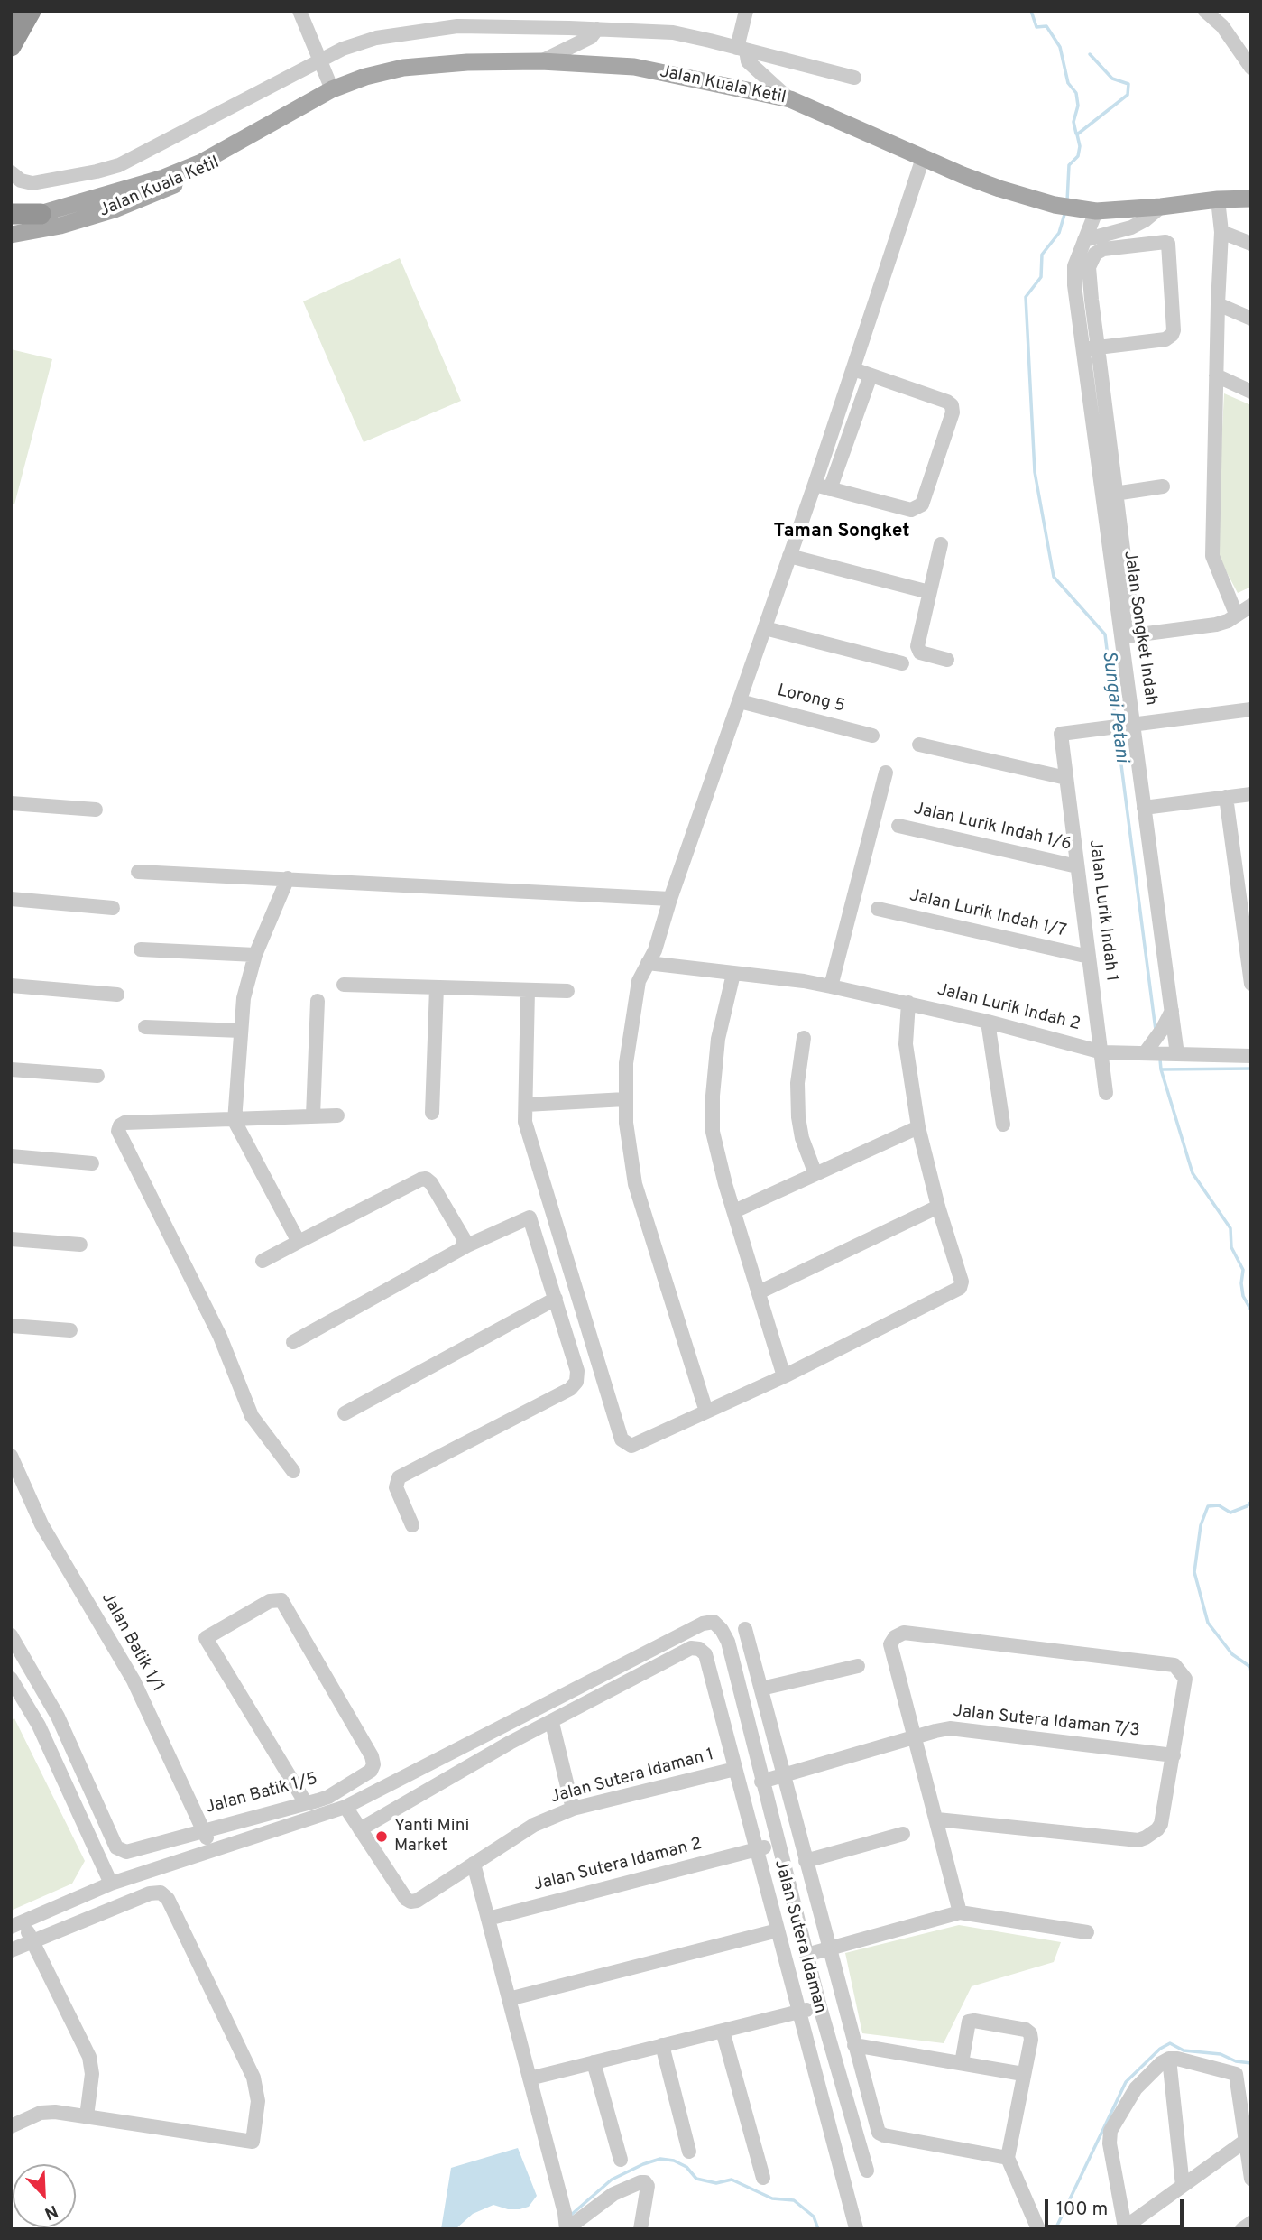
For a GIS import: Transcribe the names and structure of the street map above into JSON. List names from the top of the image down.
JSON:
{
  "streets": {
    "main road": ["Jalan Kuala Ketil"],
    "street": [
      "Jalan Songket Indah",
      "Lorong 5",
      "Jalan Lurik Indah 1/6",
      "Jalan Lurik Indah 1",
      "Jalan Lurik Indah 1/7",
      "Jalan Lurik Indah 2",
      "Jalan Batik 1/1",
      "Jalan Sutera Idaman 7/3",
      "Jalan Sutera Idaman 1",
      "Jalan Batik 1/5",
      "Jalan Sutera Idaman 2",
      "Jalan Sutera Idaman"
    ]
  },
  "crossings": [
    ["Jalan Songket Indah", "Jalan Lurik Indah 1"],
    ["Jalan Songket Indah", "Jalan Lurik Indah 2"],
    ["Jalan Lurik Indah 1/6", "Jalan Lurik Indah 1"],
    ["Jalan Lurik Indah 1", "Jalan Lurik Indah 1/7"],
    ["Jalan Lurik Indah 1", "Jalan Lurik Indah 2"],
    ["Jalan Batik 1/1", "Jalan Batik 1/5"],
    ["Jalan Sutera Idaman 1", "Jalan Sutera Idaman"],
    ["Jalan Sutera Idaman 2", "Jalan Sutera Idaman"]
  ],
  "districts": ["Taman Songket"],
  "water": ["Sungai Petani"],
  "places": ["Yanti Mini Market"],
  "scale_bar": "100 m",
  "north": "bottom right"
}
